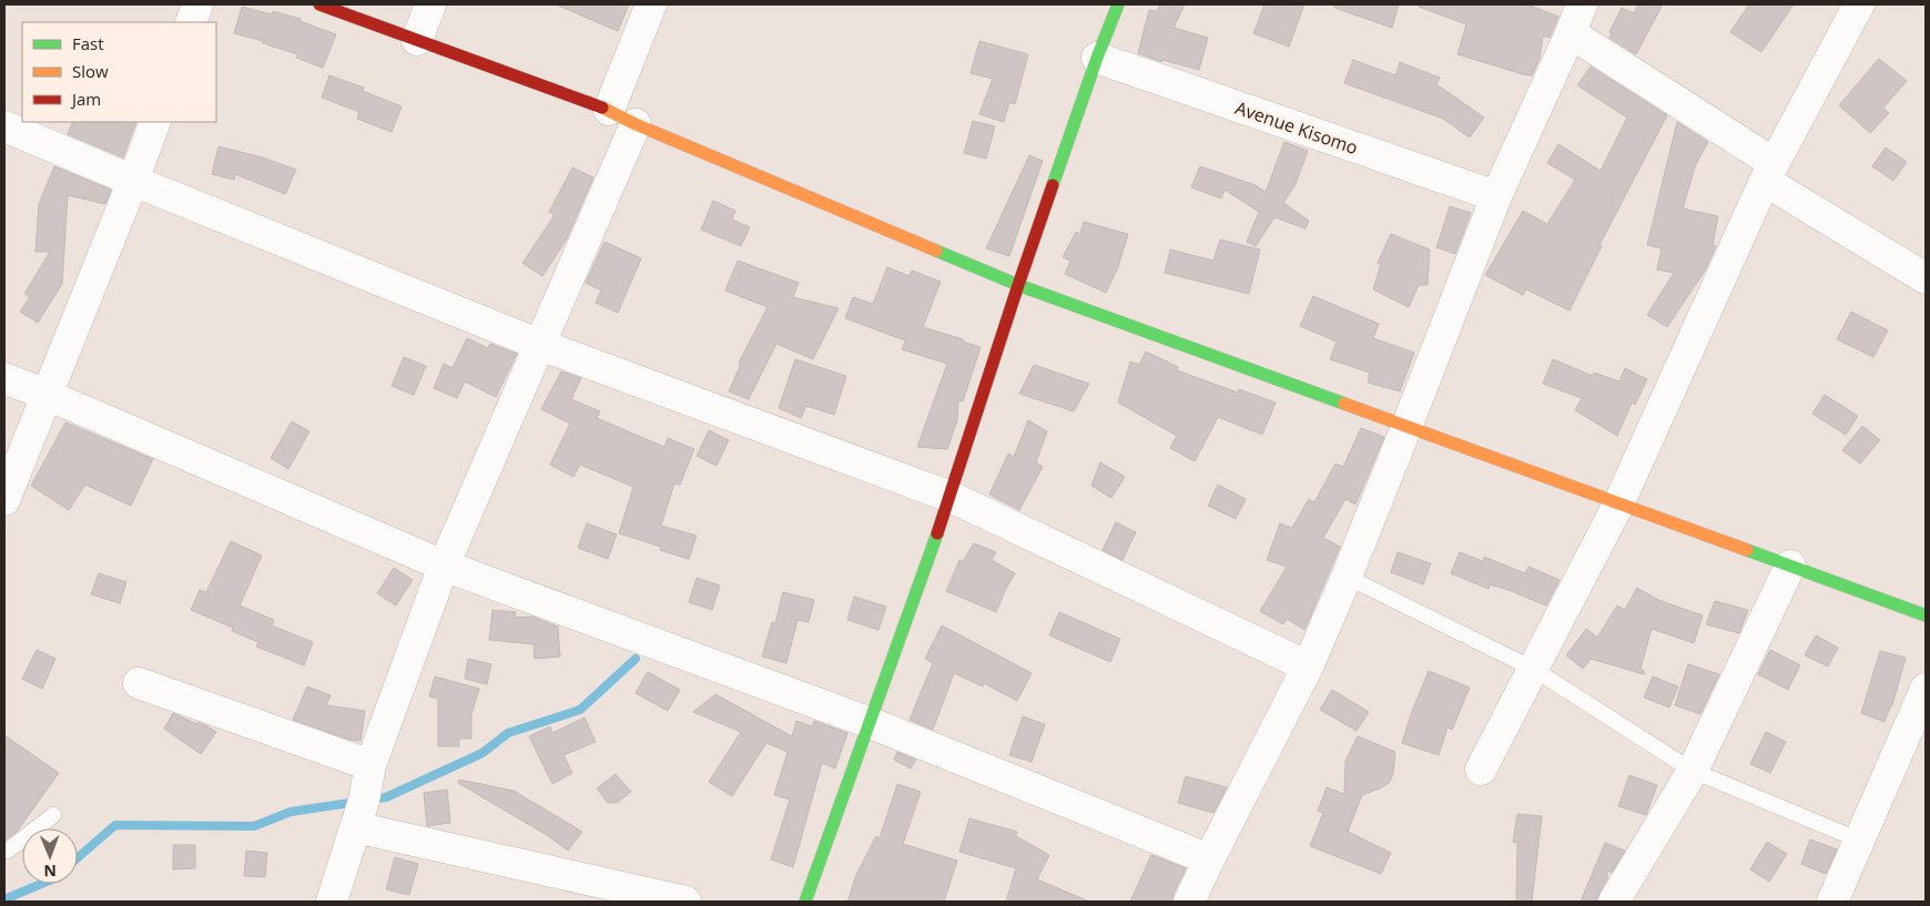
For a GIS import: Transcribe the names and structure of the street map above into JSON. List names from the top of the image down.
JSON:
{
  "streets": {
    "street": ["Avenue Kisomo"]
  },
  "legend": ["Fast", "Slow", "Jam"],
  "north": "bottom"
}
